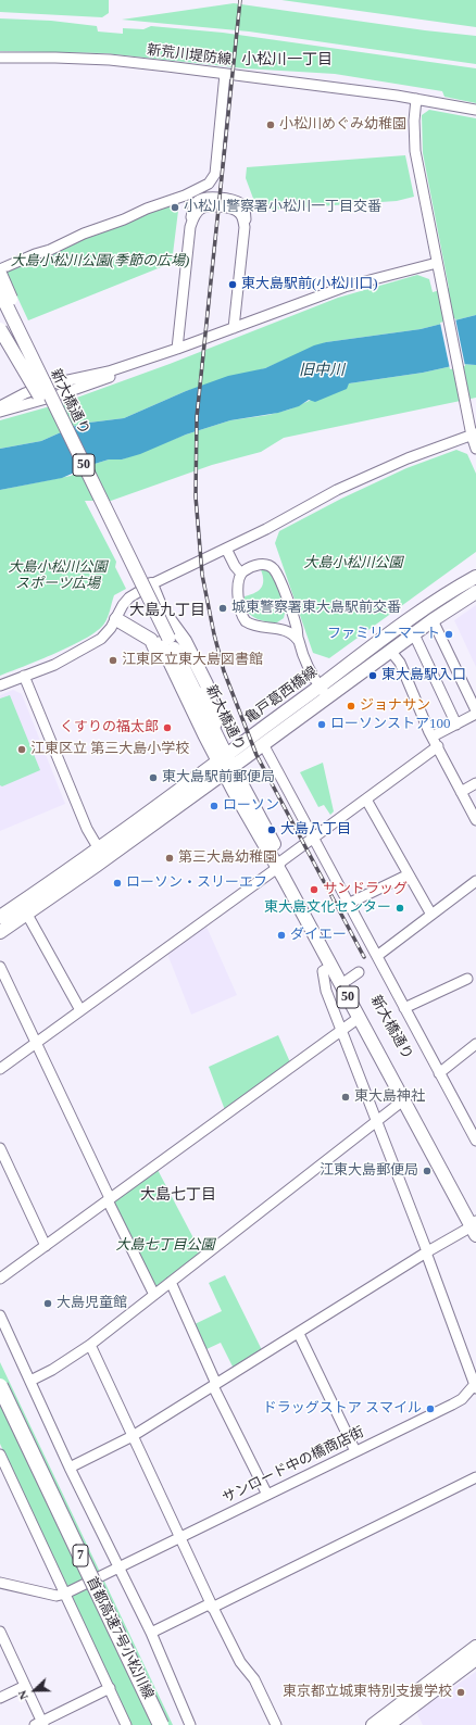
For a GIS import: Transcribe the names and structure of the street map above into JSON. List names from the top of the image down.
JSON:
{
  "streets": {
    "highway": ["7", "首都高速7号小松川線"],
    "main road": ["新大橋通り", "50", "亀戸葛西橋線"],
    "street": ["新荒川堤防線", "サンロード中の橋商店街"]
  },
  "crossings": [
    ["新大橋通り", "亀戸葛西橋線"]
  ],
  "districts": ["小松川一丁目", "大島九丁目", "大島七丁目"],
  "water": ["旧中川"],
  "parks": [
    "大島小松川公園(季節の広場)",
    "大島小松川公園",
    "大島小松川公園 スポーツ広場",
    "大島七丁目公園"
  ],
  "places": [
    "小松川めぐみ幼稚園",
    "小松川警察署小松川一丁目交番",
    "東大島駅前(小松川口)",
    "城東警察署東大島駅前交番",
    "ファミリーマート",
    "江東区立東大島図書館",
    "東大島駅入口",
    "ジョナサン",
    "ローソンストア100",
    "くすりの福太郎",
    "江東区立 第三大島小学校",
    "東大島駅前郵便局",
    "ローソン",
    "大島八丁目",
    "第三大島幼稚園",
    "ローソン・スリーエフ",
    "サンドラッグ",
    "東大島文化センター",
    "ダイエー",
    "東大島神社",
    "江東大島郵便局",
    "大島児童館",
    "ドラッグストア スマイル",
    "東京都立城東特別支援学校"
  ],
  "north": "left"
}
